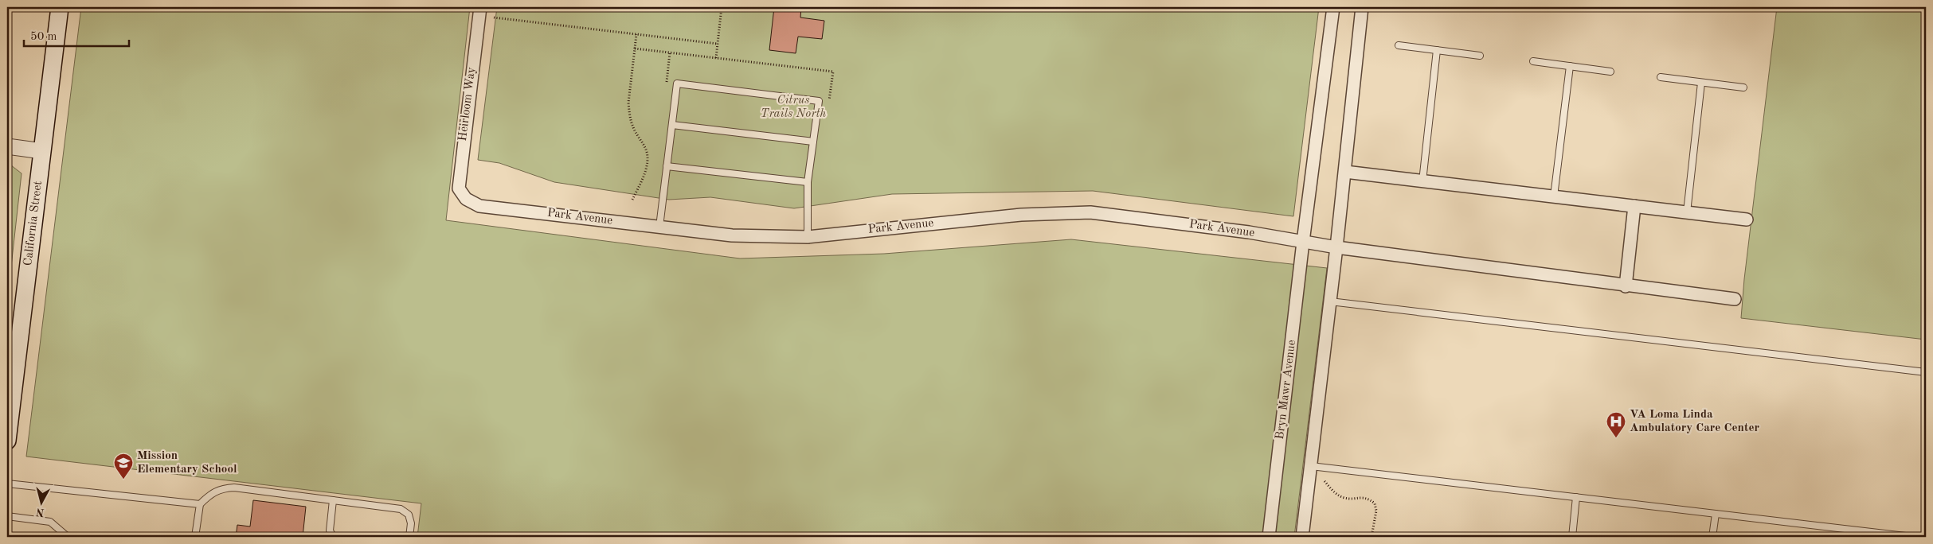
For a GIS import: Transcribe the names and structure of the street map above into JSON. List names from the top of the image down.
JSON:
{
  "streets": {
    "main road": ["California Street"],
    "street": ["Heirloom Way", "Park Avenue", "Bryn Mawr Avenue"]
  },
  "crossings": [
    ["Heirloom Way", "Park Avenue"],
    ["Park Avenue", "Bryn Mawr Avenue"]
  ],
  "parks": ["Citrus Trails North"],
  "places": {
    "hospital": ["VA Loma Linda Ambulatory Care Center"],
    "school or university": ["Mission Elementary School"]
  },
  "scale_bar": "50 m",
  "north": "bottom"
}
